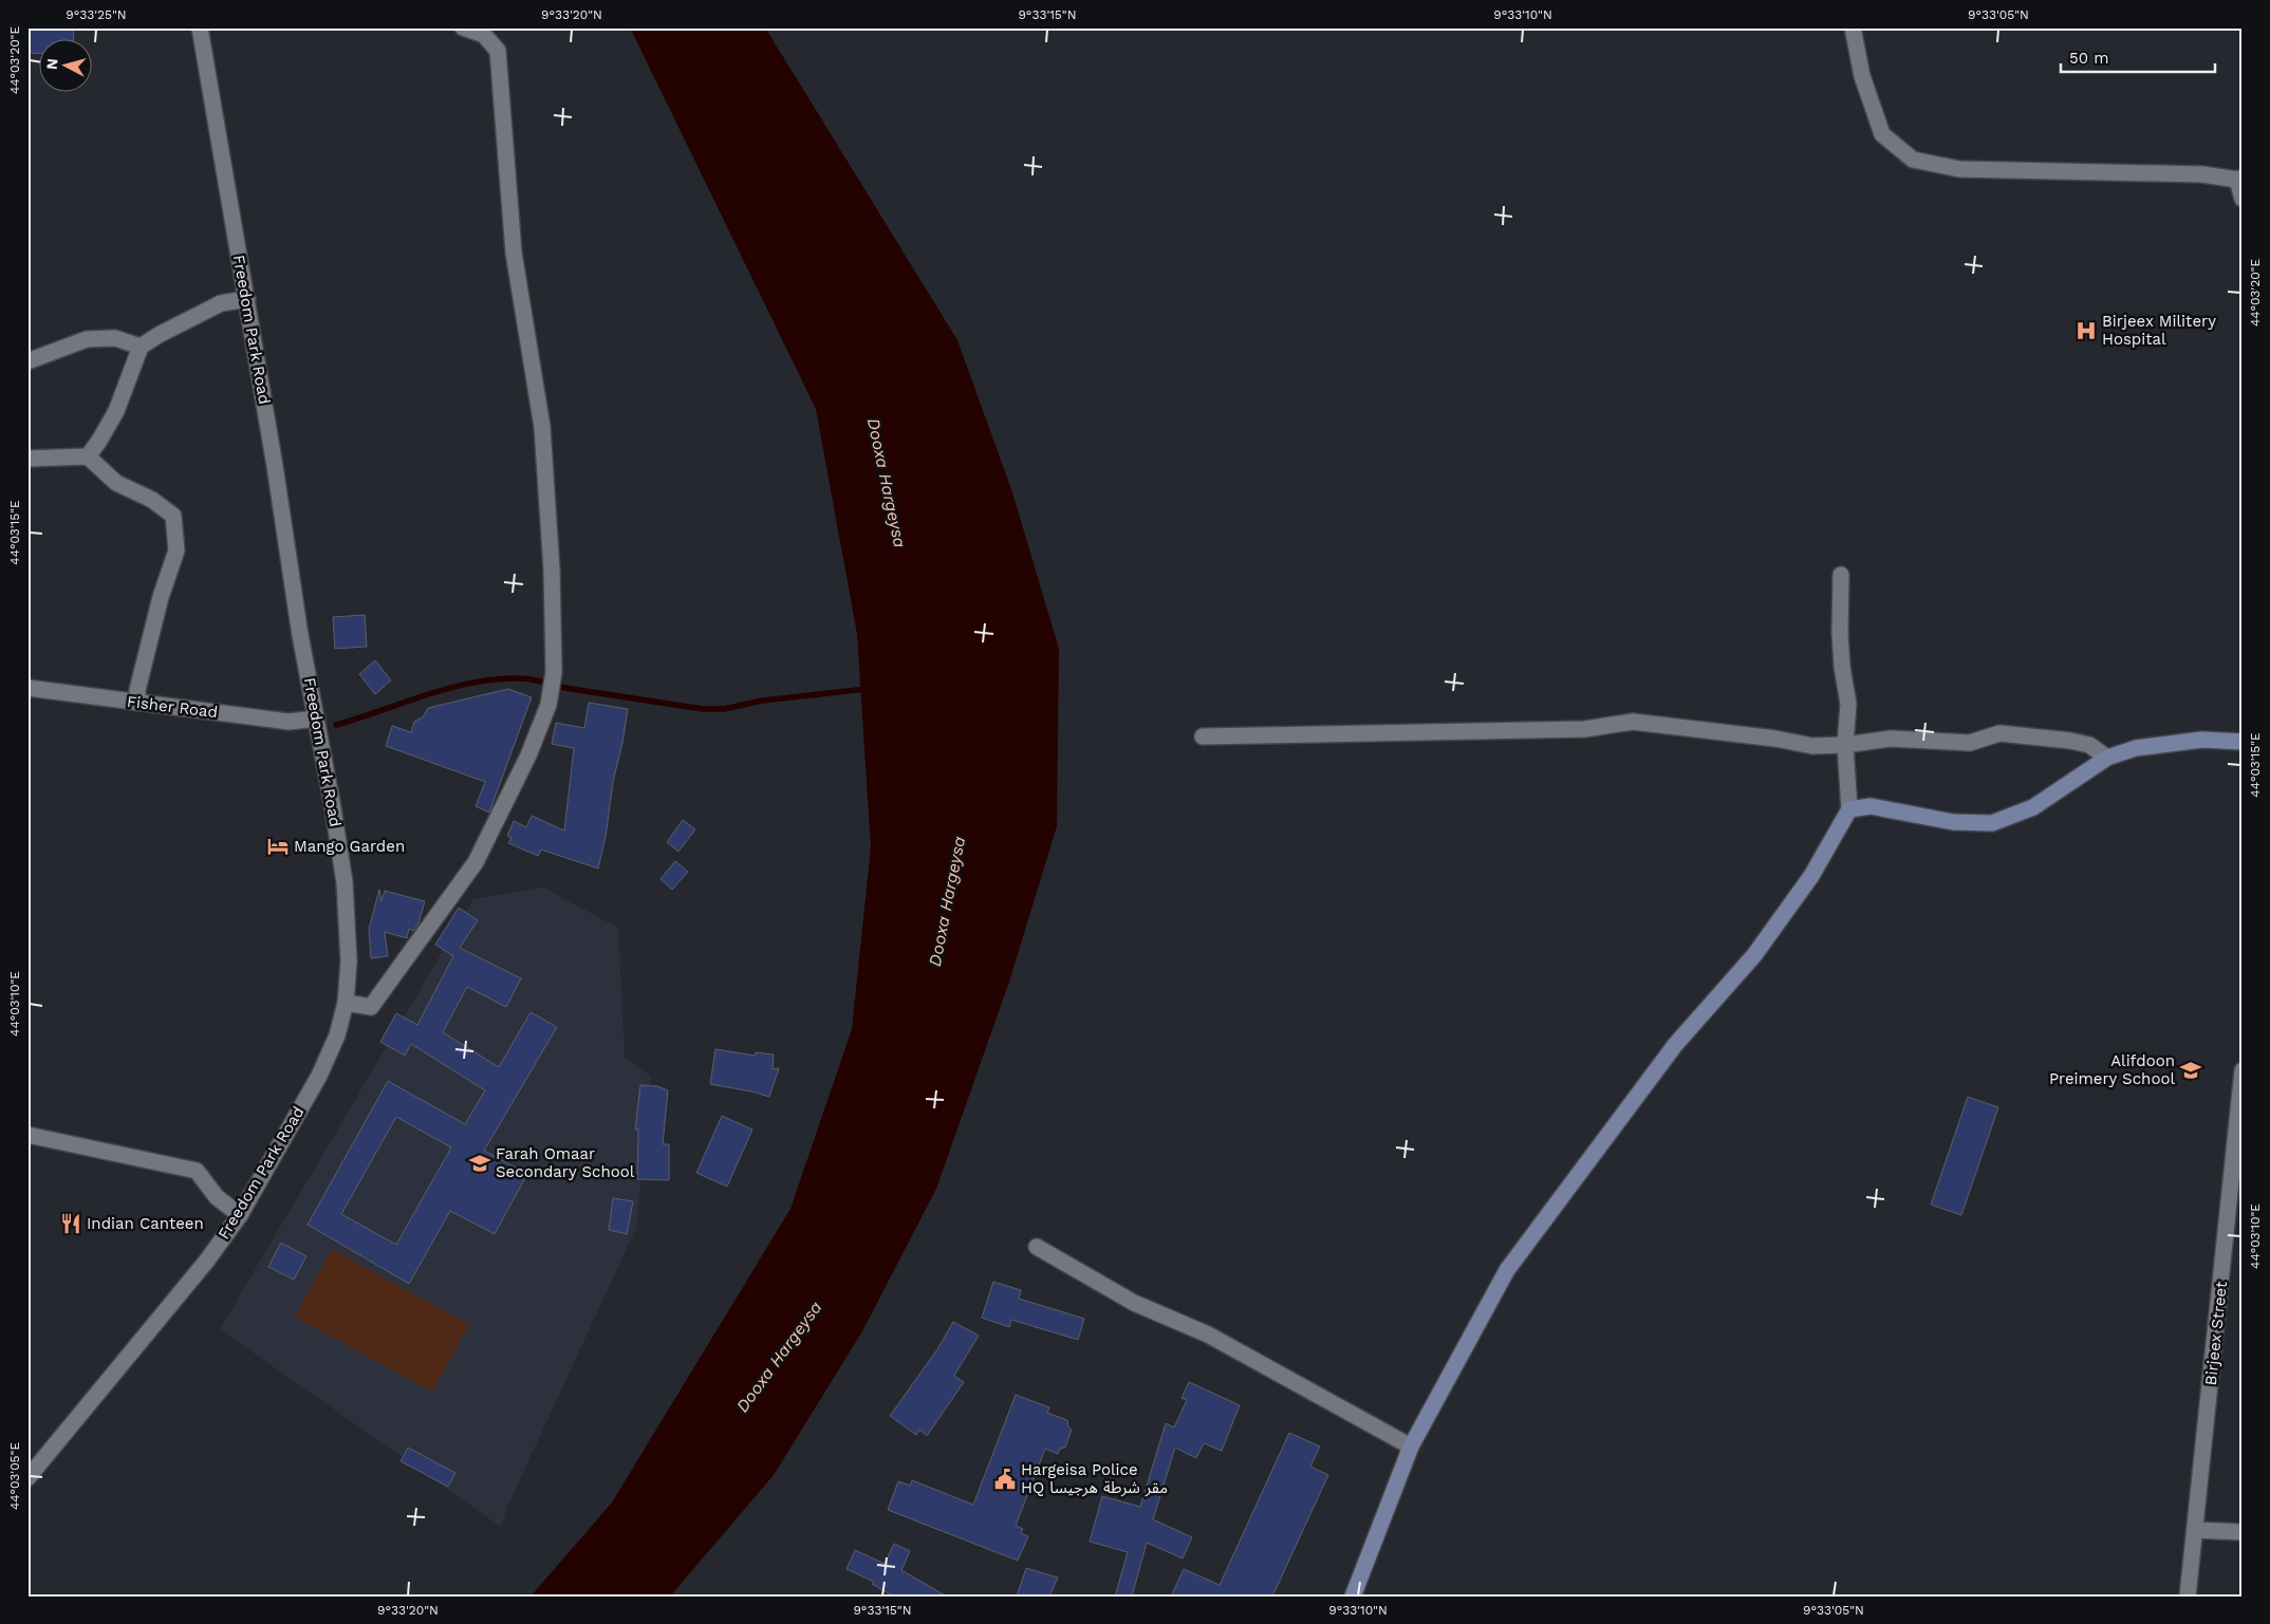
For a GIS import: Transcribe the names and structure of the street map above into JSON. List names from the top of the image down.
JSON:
{
  "streets": {
    "street": ["Freedom Park Road", "Fisher Road", "Birjeex Street"]
  },
  "crossings": [
    ["Freedom Park Road", "Fisher Road"]
  ],
  "water": ["Dooxa Hargeysa"],
  "places": {
    "hospital": ["Birjeex Militery Hospital"],
    "hotel": ["Mango Garden"],
    "school or university": ["Alifdoon Preimery School", "Farah Omaar Secondary School"],
    "restaurant": ["Indian Canteen"],
    "public building": ["Hargeisa Police HQ مقر شرطة هرجيسا"]
  },
  "scale_bar": "50 m",
  "north": "left",
  "coordinates": [
    "9°33'25\"N",
    "9°33'20\"N",
    "9°33'15\"N",
    "9°33'10\"N",
    "9°33'05\"N",
    "44°03'20\"E",
    "44°03'15\"E",
    "44°03'10\"E",
    "44°03'05\"E"
  ]
}
